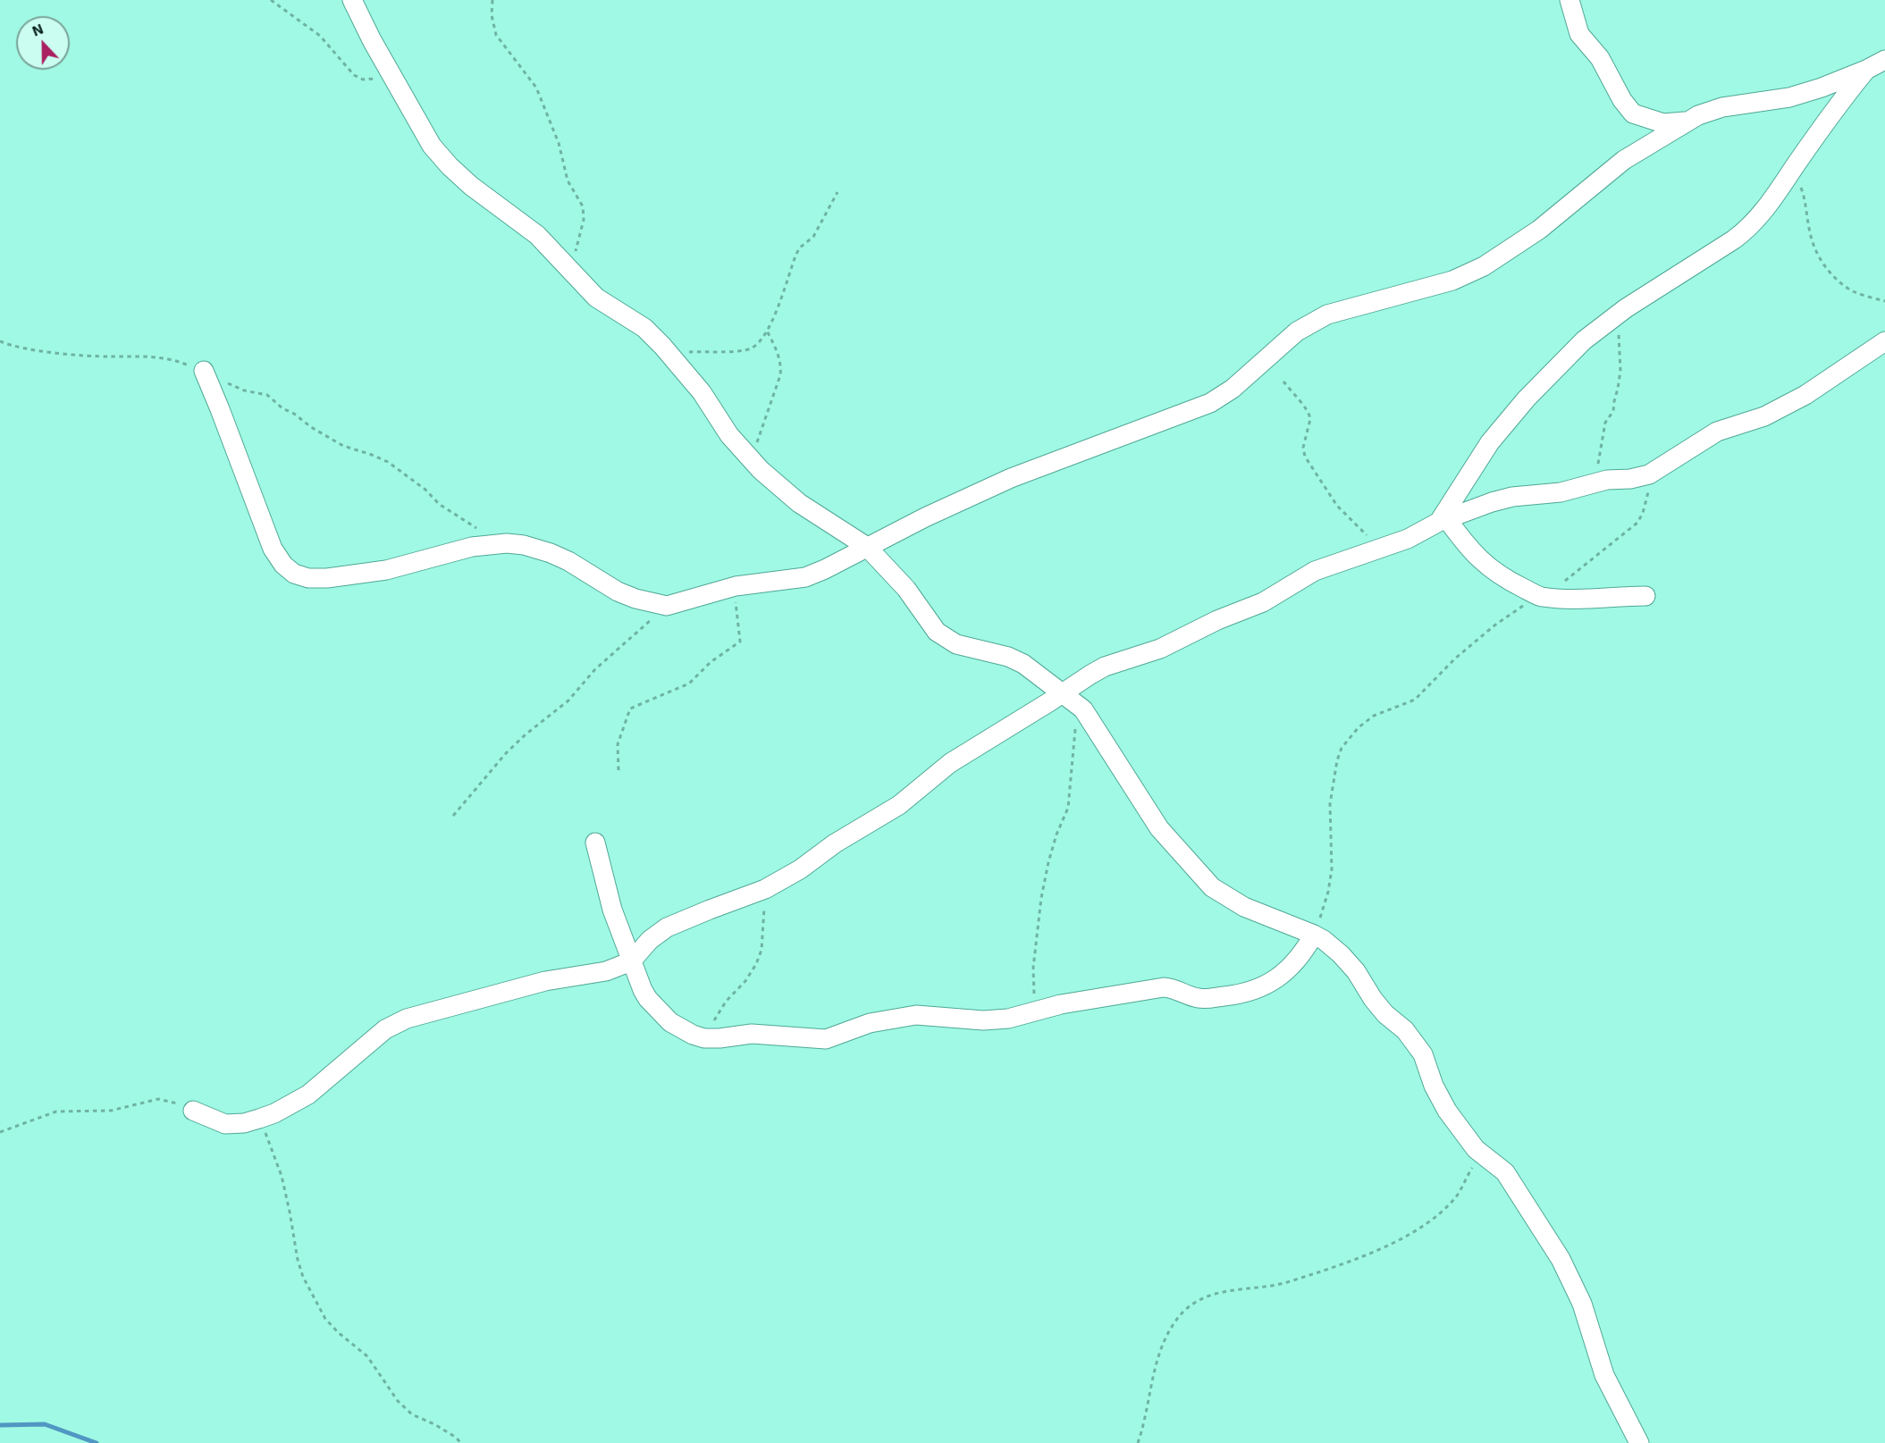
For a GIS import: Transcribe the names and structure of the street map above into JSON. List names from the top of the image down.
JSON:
{
  "north": "top"
}
